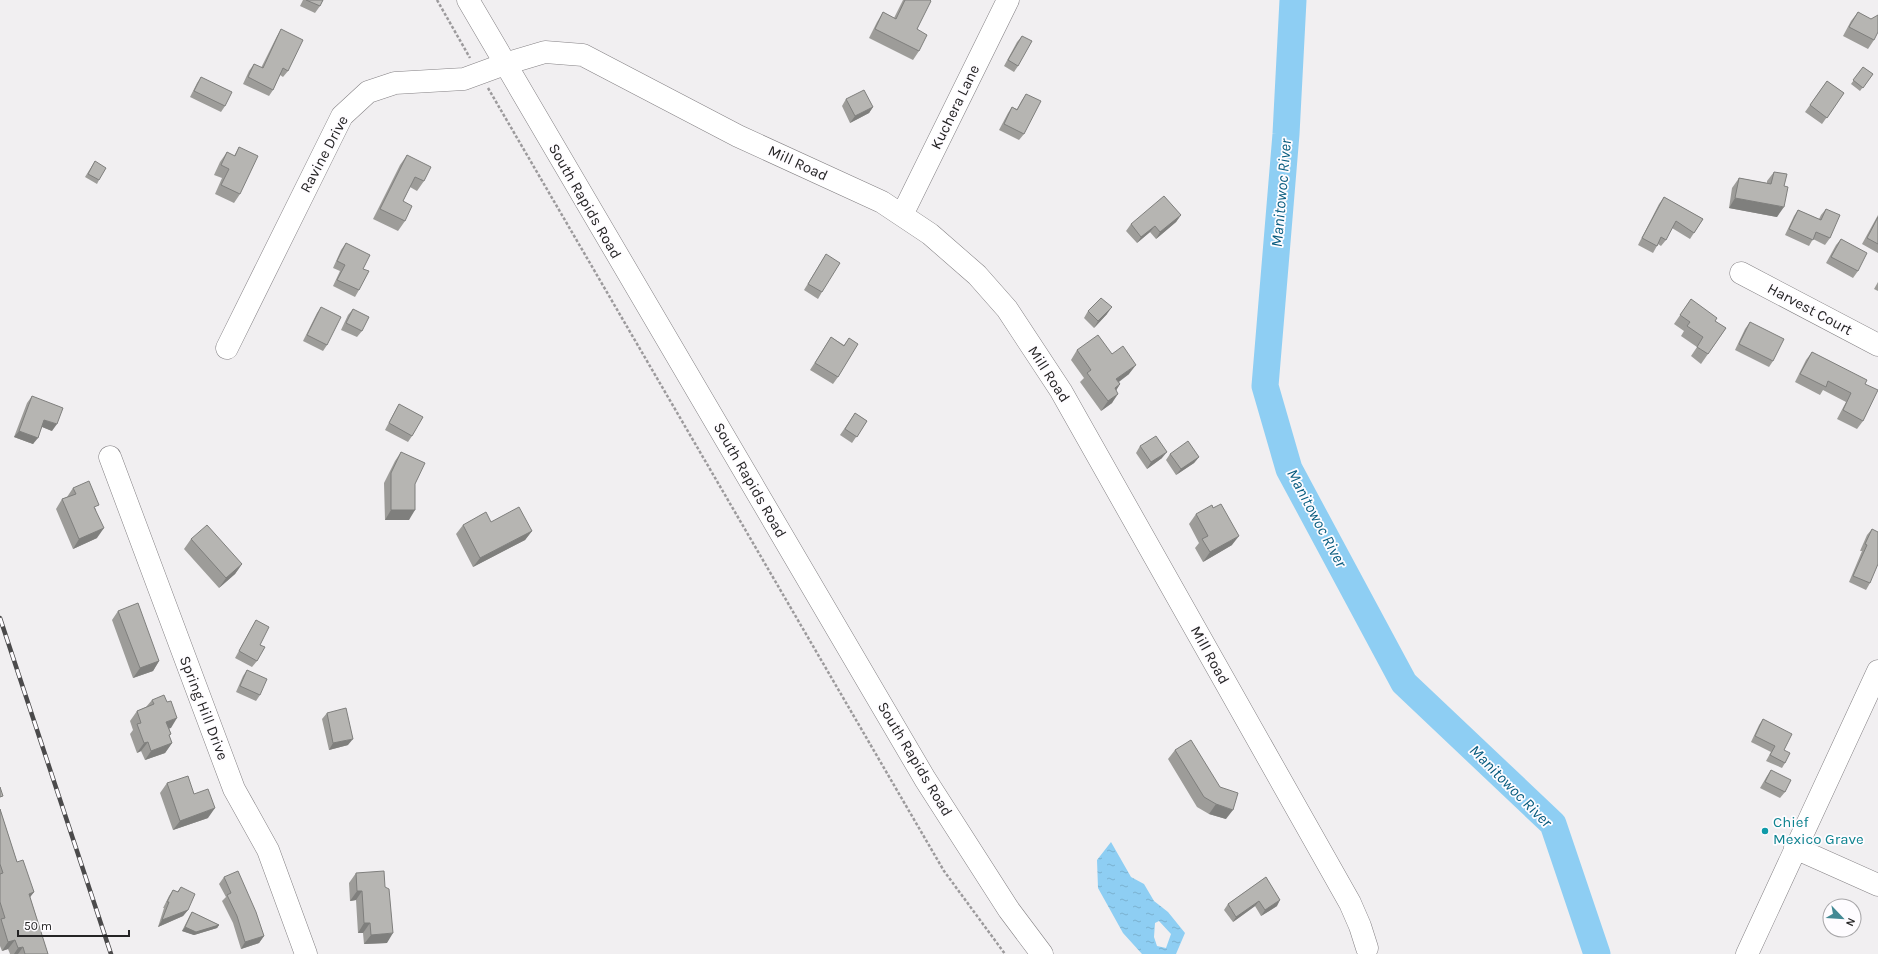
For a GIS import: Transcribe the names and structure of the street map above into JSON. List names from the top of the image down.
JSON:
{
  "streets": {
    "street": [
      "Kuchera Lane",
      "Ravine Drive",
      "Mill Road",
      "South Rapids Road",
      "Harvest Court",
      "Spring Hill Drive"
    ]
  },
  "crossings": [
    ["Kuchera Lane", "Mill Road"],
    ["Ravine Drive", "Mill Road"],
    ["Ravine Drive", "South Rapids Road"],
    ["Mill Road", "South Rapids Road"]
  ],
  "water": ["Manitowoc River"],
  "places": ["Chief Mexico Grave"],
  "scale_bar": "50 m",
  "north": "bottom right"
}
